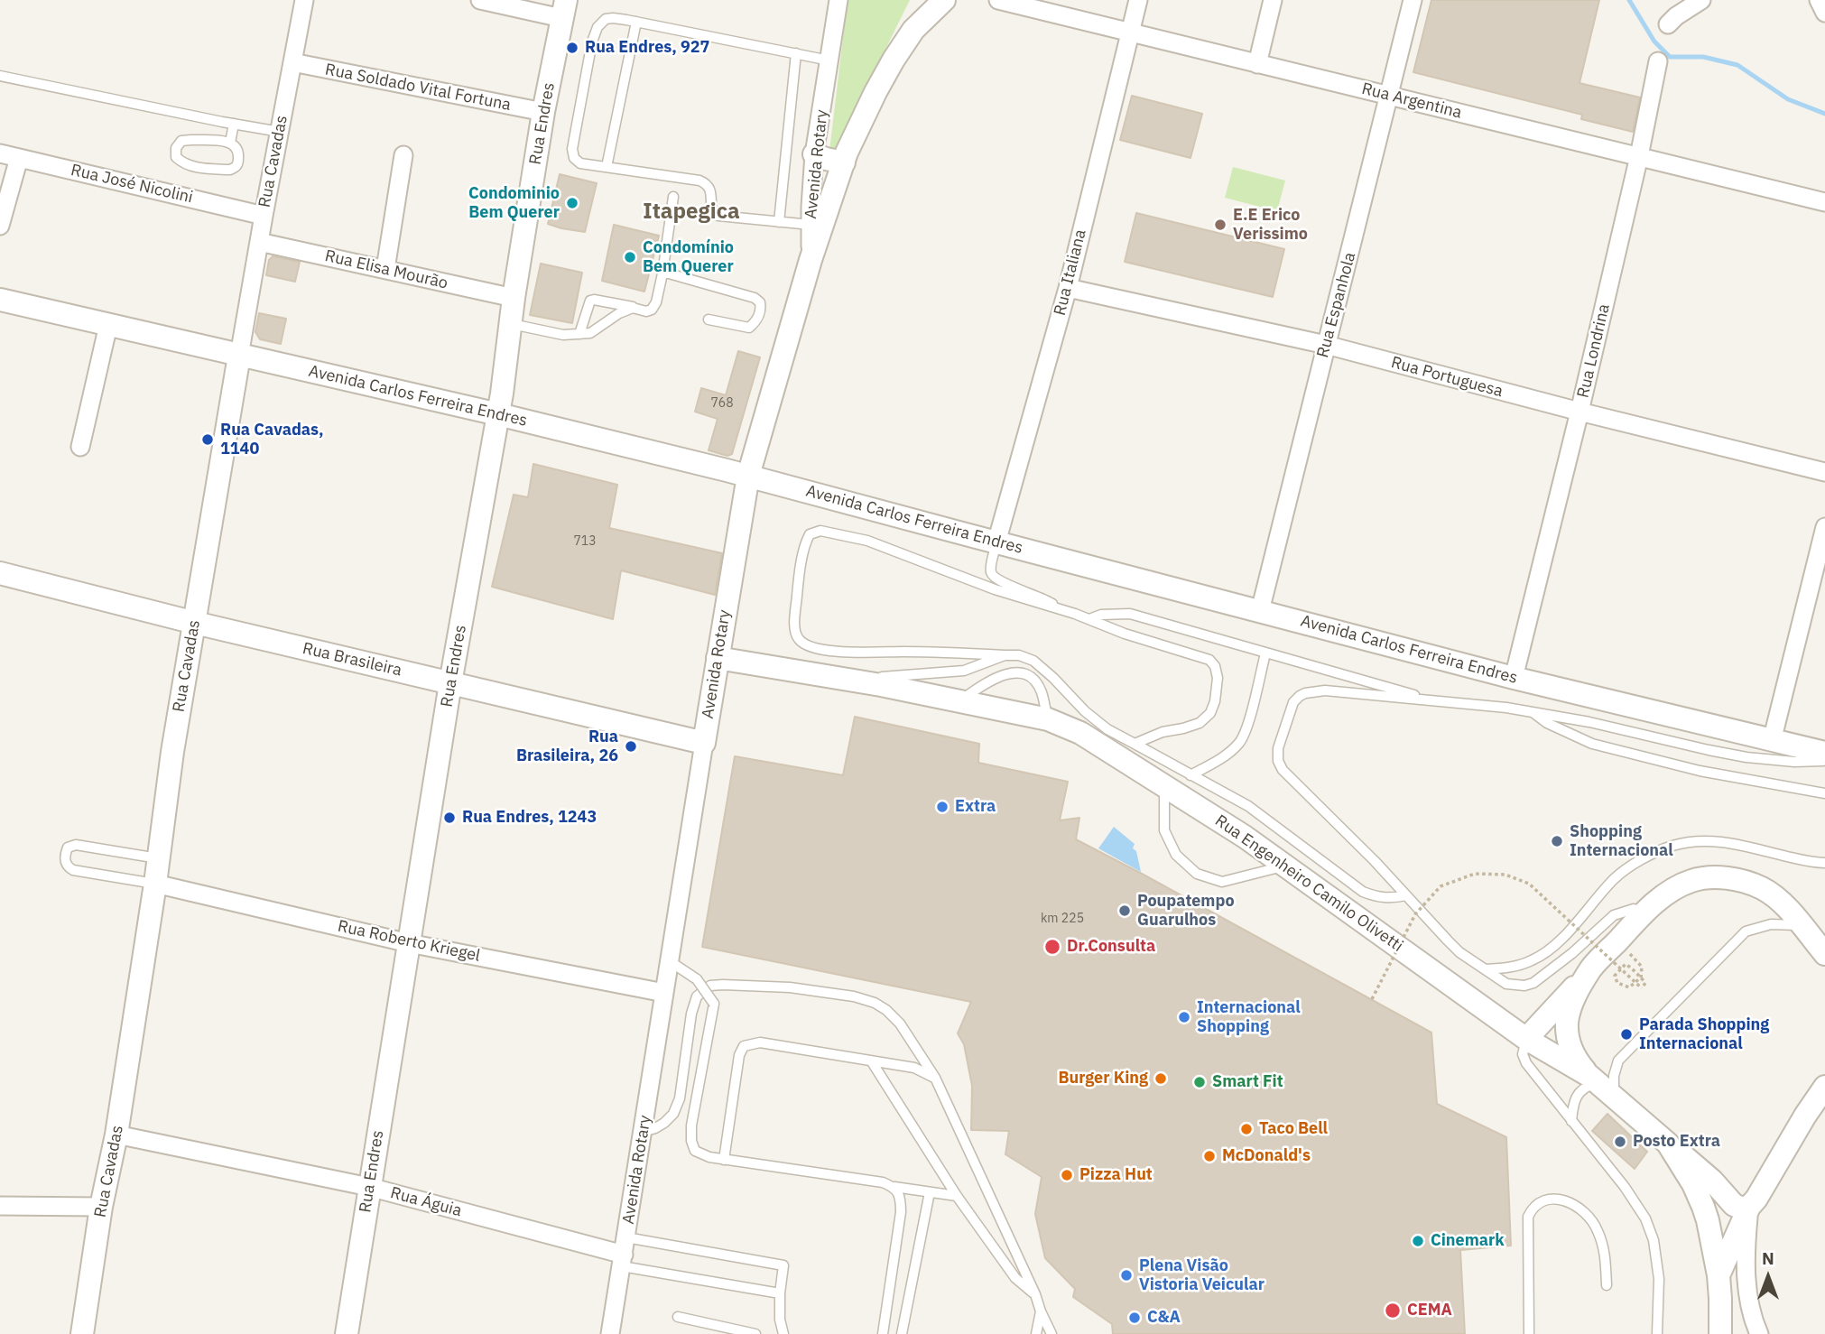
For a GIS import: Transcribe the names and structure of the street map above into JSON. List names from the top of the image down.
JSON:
{
  "streets": {
    "street": [
      "Rua Soldado Vital Fortuna",
      "Rua Argentina",
      "Rua Endres",
      "Rua Cavadas",
      "Avenida Rotary",
      "Rua José Nicolini",
      "Rua Elisa Mourão",
      "Rua Italiana",
      "Rua Espanhola",
      "Rua Londrina",
      "Rua Portuguesa",
      "Avenida Carlos Ferreira Endres",
      "Rua Brasileira",
      "Rua Engenheiro Camilo Olivetti",
      "Rua Roberto Kriegel",
      "Rua Águia"
    ]
  },
  "crossings": [
    ["Rua Soldado Vital Fortuna", "Rua Endres"],
    ["Rua Soldado Vital Fortuna", "Rua Cavadas"],
    ["Rua Argentina", "Rua Italiana"],
    ["Rua Argentina", "Rua Espanhola"],
    ["Rua Argentina", "Rua Londrina"],
    ["Rua Endres", "Rua Elisa Mourão"],
    ["Rua Endres", "Avenida Carlos Ferreira Endres"],
    ["Rua Endres", "Rua Brasileira"],
    ["Rua Endres", "Rua Roberto Kriegel"],
    ["Rua Endres", "Rua Águia"],
    ["Rua Cavadas", "Rua José Nicolini"],
    ["Rua Cavadas", "Rua Elisa Mourão"],
    ["Rua Cavadas", "Avenida Carlos Ferreira Endres"],
    ["Rua Cavadas", "Rua Brasileira"],
    ["Rua Cavadas", "Rua Roberto Kriegel"],
    ["Rua Cavadas", "Rua Águia"],
    ["Avenida Rotary", "Avenida Carlos Ferreira Endres"],
    ["Avenida Rotary", "Rua Brasileira"],
    ["Avenida Rotary", "Rua Engenheiro Camilo Olivetti"],
    ["Avenida Rotary", "Rua Roberto Kriegel"],
    ["Avenida Rotary", "Rua Águia"],
    ["Rua Italiana", "Rua Portuguesa"],
    ["Rua Italiana", "Avenida Carlos Ferreira Endres"],
    ["Rua Espanhola", "Rua Portuguesa"],
    ["Rua Espanhola", "Avenida Carlos Ferreira Endres"],
    ["Rua Londrina", "Rua Portuguesa"],
    ["Rua Londrina", "Avenida Carlos Ferreira Endres"]
  ],
  "districts": ["Itapegica"],
  "places": [
    "Rua Endres, 927",
    "Condominio Bem Querer",
    "E.E Erico Verissimo",
    "Condomínio Bem Querer",
    "Rua Cavadas, 1140",
    "Rua Brasileira, 26",
    "Extra",
    "Rua Endres, 1243",
    "Shopping Internacional",
    "Poupatempo Guarulhos",
    "Dr.Consulta",
    "Internacional Shopping",
    "Parada Shopping Internacional",
    "Burger King",
    "Smart Fit",
    "Taco Bell",
    "Posto Extra",
    "McDonald's",
    "Pizza Hut",
    "Cinemark",
    "Plena Visão Vistoria Veicular",
    "CEMA",
    "C&A"
  ],
  "house_numbers": ["768", "713", "km 225"],
  "north": "top"
}
